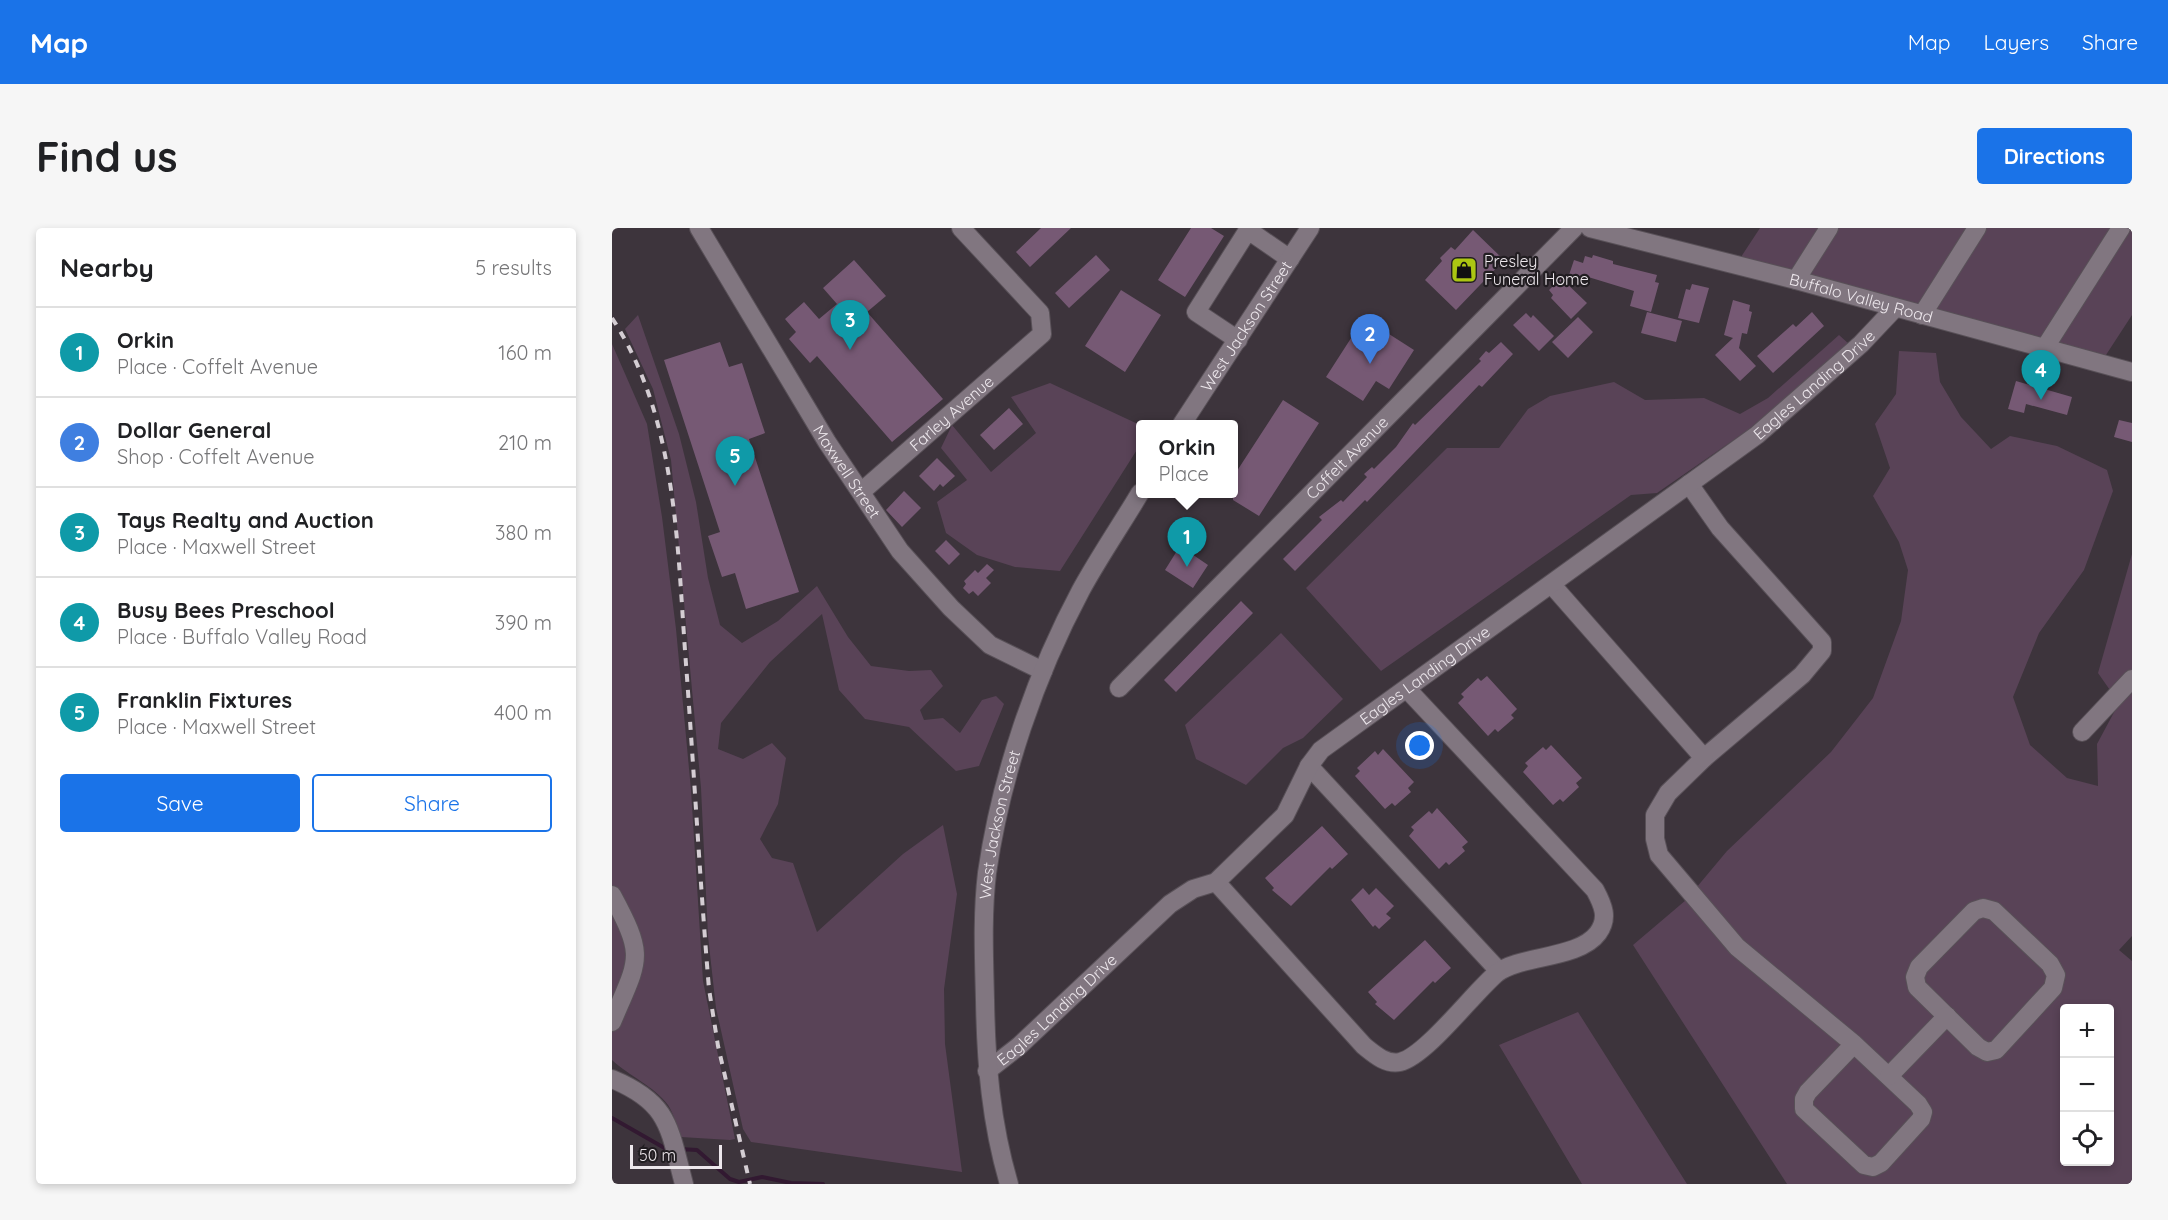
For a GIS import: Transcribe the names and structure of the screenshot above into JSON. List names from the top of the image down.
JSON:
{
  "streets": {
    "street": [
      "Buffalo Valley Road",
      "West Jackson Street",
      "Eagles Landing Drive",
      "Farley Avenue",
      "Coffelt Avenue",
      "Maxwell Street"
    ]
  },
  "crossings": [
    ["Buffalo Valley Road", "Eagles Landing Drive"],
    ["West Jackson Street", "Eagles Landing Drive"],
    ["West Jackson Street", "Maxwell Street"],
    ["Farley Avenue", "Maxwell Street"]
  ],
  "places": {
    "shop": ["Presley Funeral Home"]
  },
  "scale_bar": "50 m",
  "page": {
    "header": "Map",
    "nav": ["Map", "Layers", "Share"],
    "buttons": [
      "Directions",
      ["Save", "Share"]
    ],
    "title": "Find us",
    "heading": ["Nearby", "5 results"],
    "pins": [
      "3",
      "2",
      "4",
      "5",
      "1"
    ],
    "list": [
      {
        "mark": "1",
        "name": "Orkin",
        "note": "Place · Coffelt Avenue",
        "value": "160 m"
      },
      {
        "mark": "2",
        "name": "Dollar General",
        "note": "Shop · Coffelt Avenue",
        "value": "210 m"
      },
      {
        "mark": "3",
        "name": "Tays Realty and Auction",
        "note": "Place · Maxwell Street",
        "value": "380 m"
      },
      {
        "mark": "4",
        "name": "Busy Bees Preschool",
        "note": "Place · Buffalo Valley Road",
        "value": "390 m"
      },
      {
        "mark": "5",
        "name": "Franklin Fixtures",
        "note": "Place · Maxwell Street",
        "value": "400 m"
      }
    ],
    "popup": ["Orkin", "Place"],
    "map_buttons": ["+", "−"],
    "scale": "50 m"
  }
}
